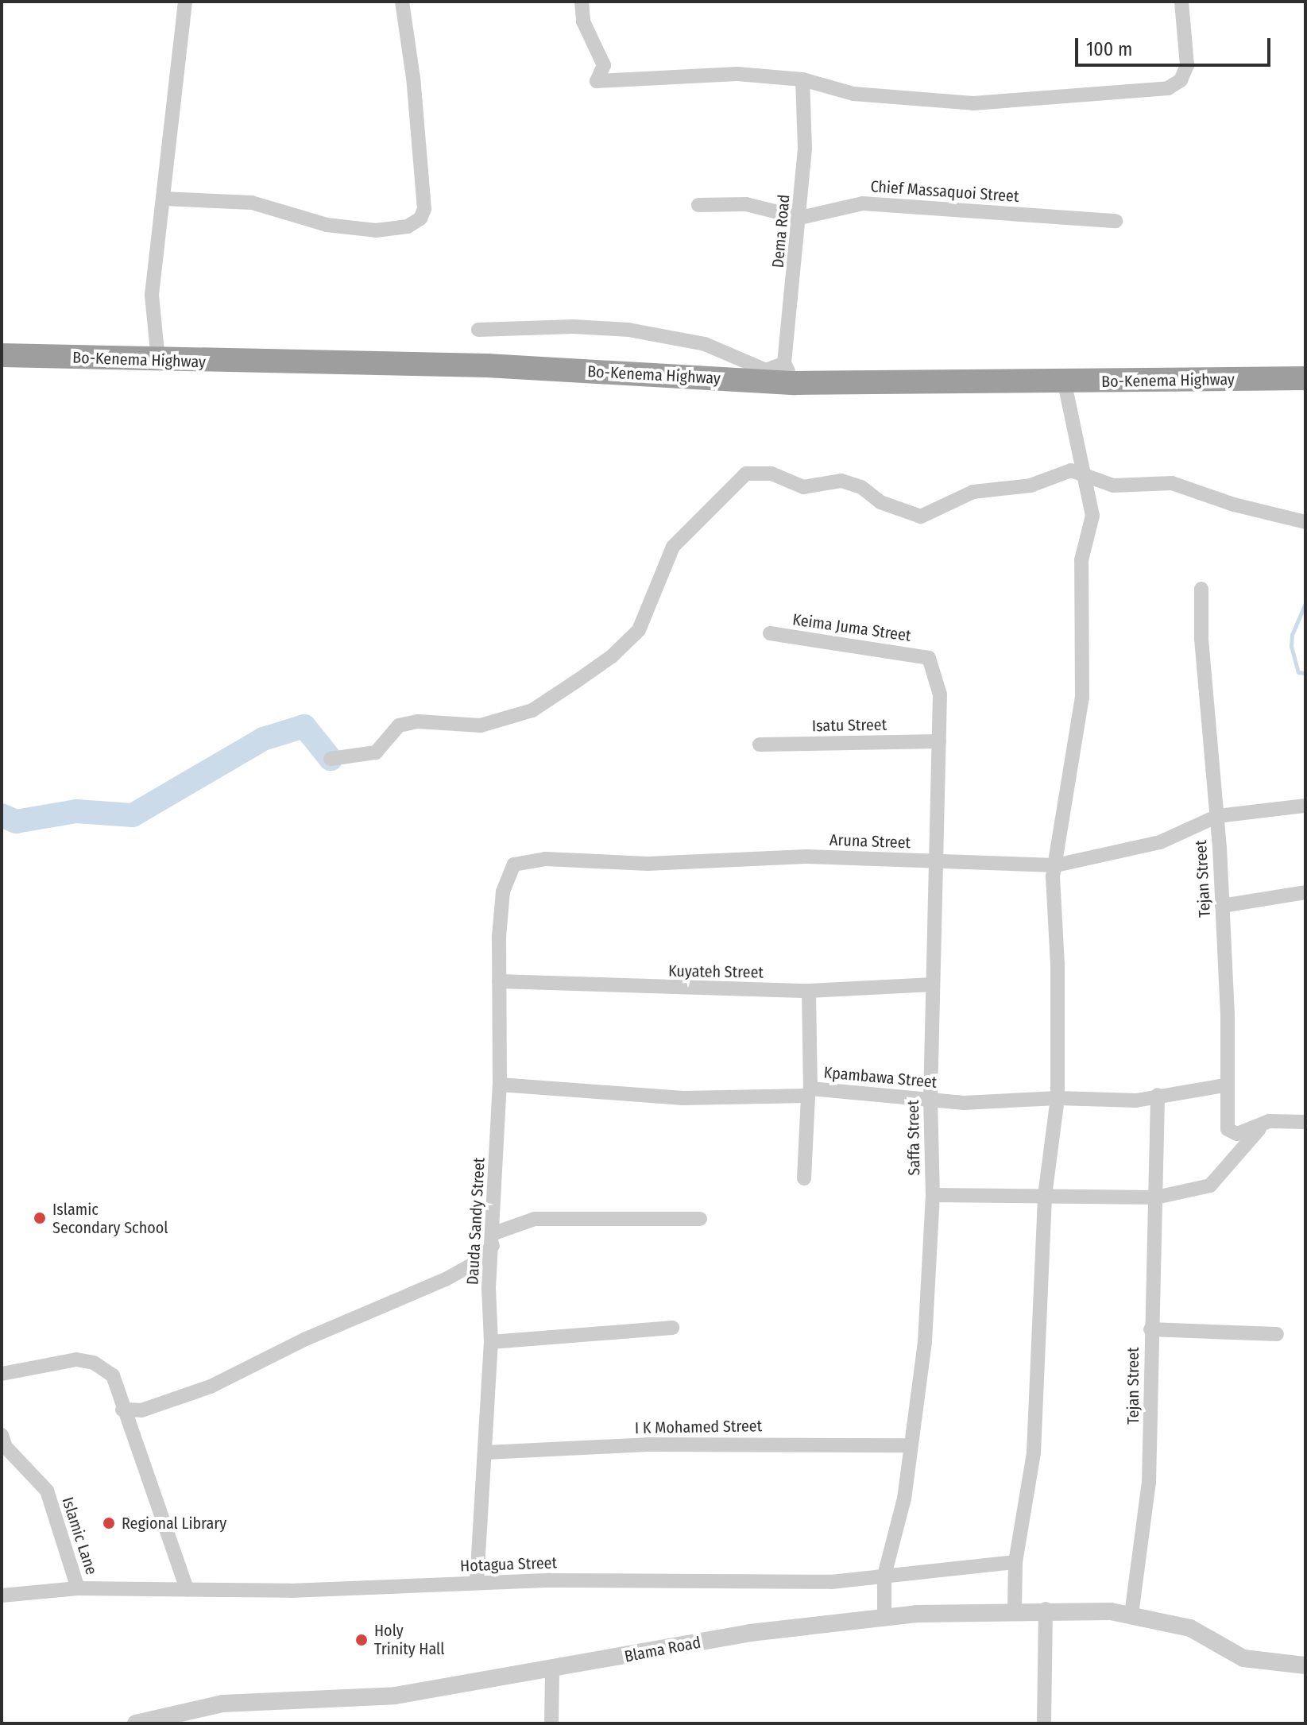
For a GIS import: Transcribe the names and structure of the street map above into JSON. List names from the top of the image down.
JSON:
{
  "streets": {
    "highway": ["Bo-Kenema Highway"],
    "street": [
      "Chief Massaquoi Street",
      "Dema Road",
      "Keima Juma Street",
      "Isatu Street",
      "Aruna Street",
      "Tejan Street",
      "Kuyateh Street",
      "Kpambawa Street",
      "Saffa Street",
      "Dauda Sandy Street",
      "I K Mohamed Street",
      "Islamic Lane",
      "Hotagua Street",
      "Blama Road"
    ]
  },
  "crossings": [
    ["Chief Massaquoi Street", "Dema Road"],
    ["Dema Road", "Bo-Kenema Highway"],
    ["Keima Juma Street", "Saffa Street"],
    ["Isatu Street", "Saffa Street"],
    ["Aruna Street", "Tejan Street"],
    ["Aruna Street", "Saffa Street"],
    ["Aruna Street", "Dauda Sandy Street"],
    ["Tejan Street", "Kpambawa Street"],
    ["Tejan Street", "Blama Road"],
    ["Kuyateh Street", "Saffa Street"],
    ["Kuyateh Street", "Dauda Sandy Street"],
    ["Kpambawa Street", "Saffa Street"],
    ["Kpambawa Street", "Dauda Sandy Street"],
    ["Saffa Street", "I K Mohamed Street"],
    ["Saffa Street", "Hotagua Street"],
    ["Saffa Street", "Blama Road"],
    ["Dauda Sandy Street", "I K Mohamed Street"],
    ["Dauda Sandy Street", "Hotagua Street"],
    ["Islamic Lane", "Hotagua Street"]
  ],
  "places": ["Islamic Secondary School", "Regional Library", "Holy Trinity Hall"],
  "scale_bar": "100 m"
}
